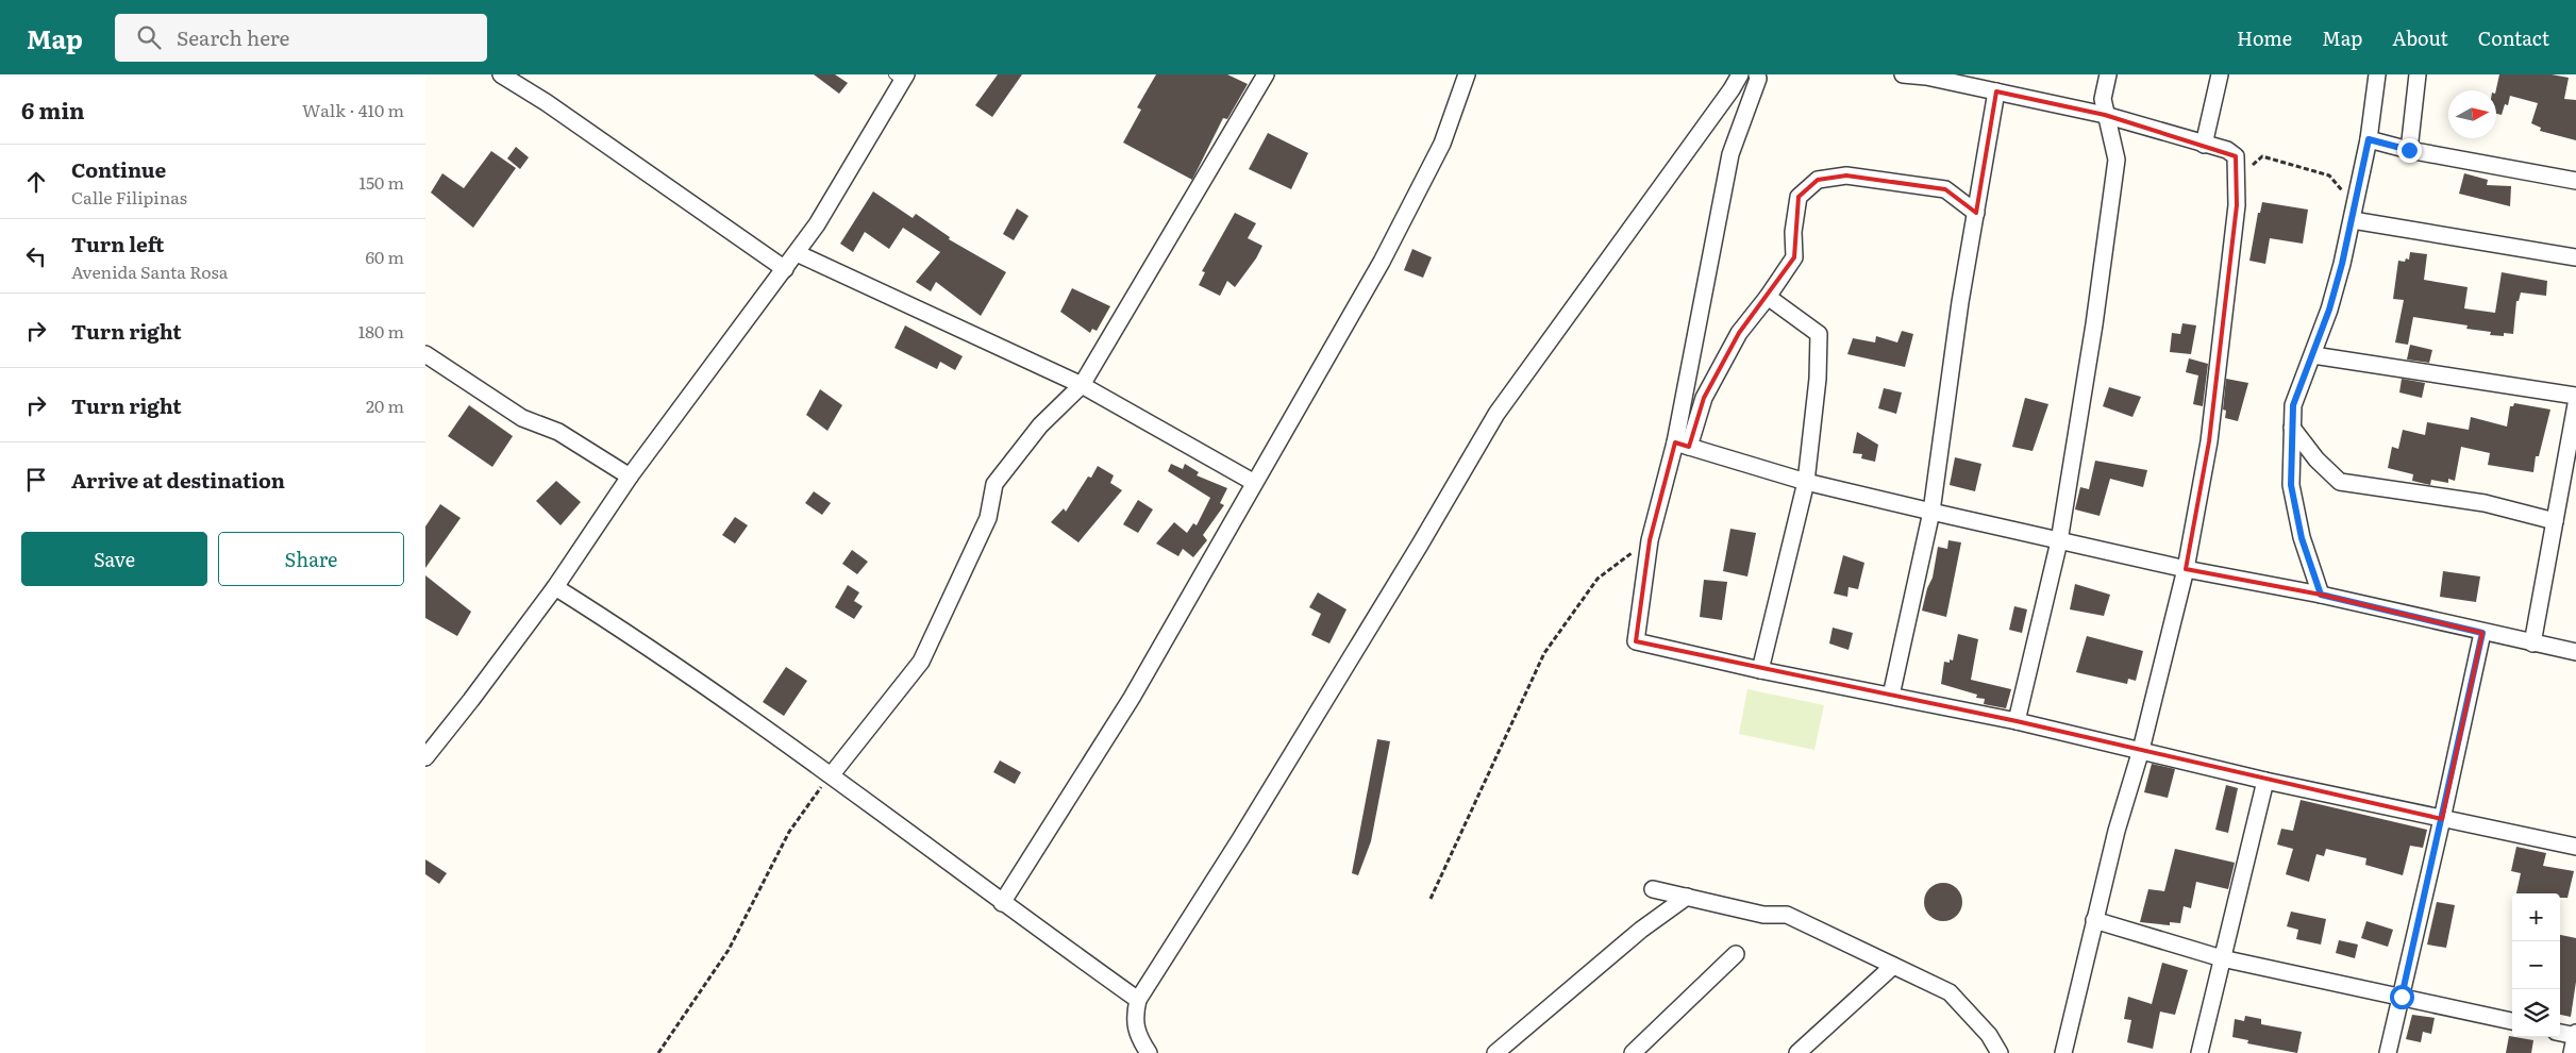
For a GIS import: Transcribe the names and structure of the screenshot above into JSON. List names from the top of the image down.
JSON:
{
  "north": "right",
  "page": {
    "header": "Map",
    "search": "Search here",
    "nav": [
      "Home",
      "Map",
      "About",
      "Contact"
    ],
    "heading": ["6 min", "Walk · 410 m"],
    "list": [
      ["Continue", "Calle Filipinas", "150 m"],
      ["Turn left", "Avenida Santa Rosa", "60 m"],
      ["Turn right", "180 m"],
      ["Turn right", "20 m"],
      "Arrive at destination"
    ],
    "buttons": ["Save", "Share"],
    "map_buttons": ["+", "−"]
  }
}
